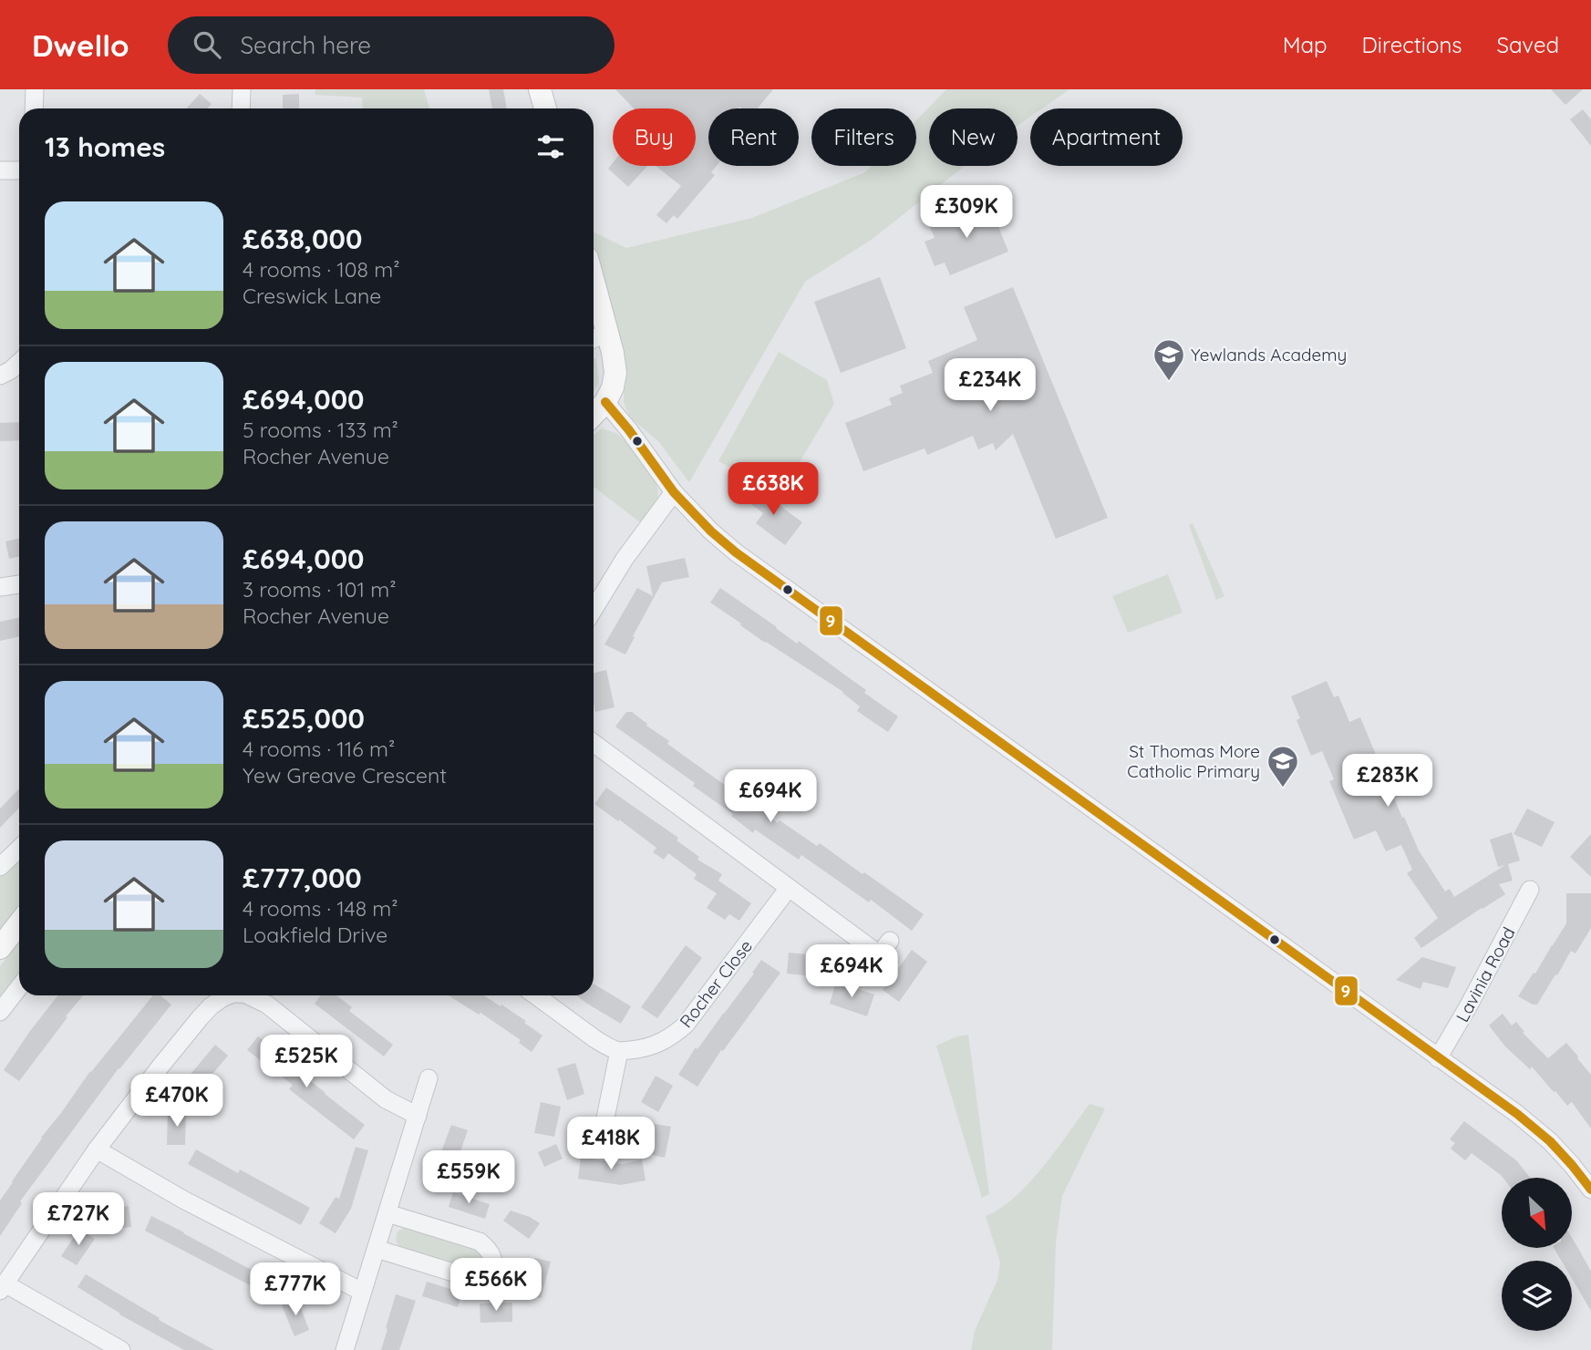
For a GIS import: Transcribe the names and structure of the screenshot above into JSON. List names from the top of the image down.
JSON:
{
  "streets": {
    "street": ["Lavinia Road", "Rocher Close"]
  },
  "places": {
    "school or university": ["Yewlands Academy", "St Thomas More Catholic Primary"]
  },
  "lines": ["transit line 9"],
  "north": "bottom right",
  "page": {
    "header": "Dwello",
    "search": "Search here",
    "nav": ["Map", "Directions", "Saved"],
    "chip": [
      "Buy",
      "Rent",
      "Filters",
      "New",
      "Apartment"
    ],
    "heading": "13 homes",
    "price": [
      "£309K",
      "£234K",
      "£638K",
      "£283K",
      "£694K",
      "£694K",
      "£525K",
      "£470K",
      "£418K",
      "£559K",
      "£727K",
      "£566K",
      "£777K"
    ],
    "list": [
      {
        "name": "£638,000",
        "note": "4 rooms · 108 m² · Creswick Lane"
      },
      {
        "name": "£694,000",
        "note": "5 rooms · 133 m² · Rocher Avenue"
      },
      {
        "name": "£694,000",
        "note": "3 rooms · 101 m² · Rocher Avenue"
      },
      {
        "name": "£525,000",
        "note": "4 rooms · 116 m² · Yew Greave Crescent"
      },
      {
        "name": "£777,000",
        "note": "4 rooms · 148 m² · Loakfield Drive"
      }
    ]
  }
}
